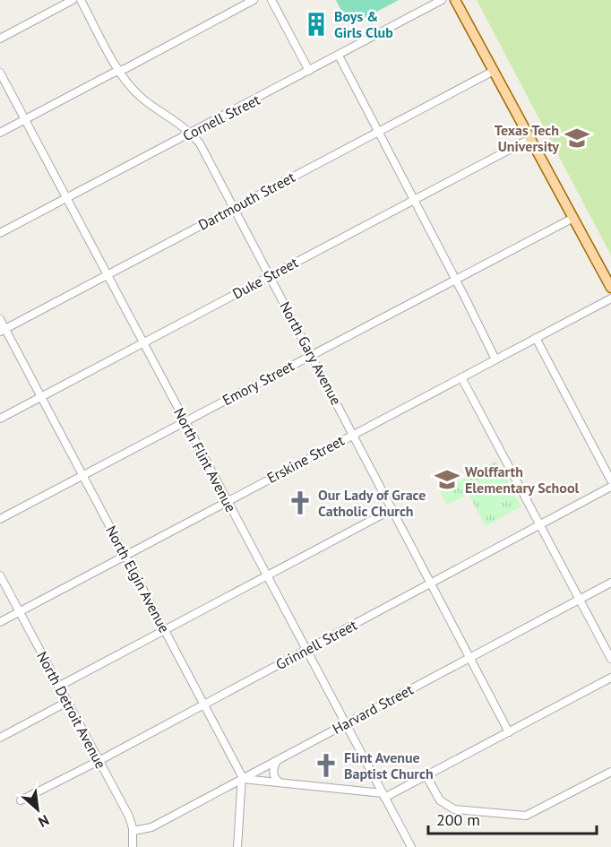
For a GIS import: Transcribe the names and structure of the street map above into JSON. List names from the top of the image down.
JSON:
{
  "streets": {
    "street": [
      "Cornell Street",
      "Dartmouth Street",
      "Duke Street",
      "North Gary Avenue",
      "Emory Street",
      "Erskine Street",
      "North Flint Avenue",
      "North Elgin Avenue",
      "Grinnell Street",
      "Harvard Street",
      "North Detroit Avenue"
    ]
  },
  "crossings": [
    ["Cornell Street", "North Gary Avenue"],
    ["Cornell Street", "North Flint Avenue"],
    ["Dartmouth Street", "North Gary Avenue"],
    ["Dartmouth Street", "North Flint Avenue"],
    ["Dartmouth Street", "North Elgin Avenue"],
    ["Duke Street", "North Gary Avenue"],
    ["Duke Street", "North Flint Avenue"],
    ["Duke Street", "North Elgin Avenue"],
    ["North Gary Avenue", "Emory Street"],
    ["North Gary Avenue", "Erskine Street"],
    ["North Gary Avenue", "Grinnell Street"],
    ["North Gary Avenue", "Harvard Street"],
    ["Emory Street", "North Flint Avenue"],
    ["Emory Street", "North Elgin Avenue"],
    ["Erskine Street", "North Flint Avenue"],
    ["Erskine Street", "North Elgin Avenue"],
    ["Erskine Street", "North Detroit Avenue"],
    ["North Flint Avenue", "Grinnell Street"],
    ["North Flint Avenue", "Harvard Street"],
    ["North Elgin Avenue", "Grinnell Street"],
    ["North Elgin Avenue", "Harvard Street"],
    ["Grinnell Street", "North Detroit Avenue"],
    ["Harvard Street", "North Detroit Avenue"]
  ],
  "places": {
    "building": ["Boys & Girls Club"],
    "school or university": ["Texas Tech University", "Wolffarth Elementary School"],
    "church": ["Our Lady of Grace Catholic Church", "Flint Avenue Baptist Church"]
  },
  "scale_bar": "200 m",
  "north": "bottom right"
}
